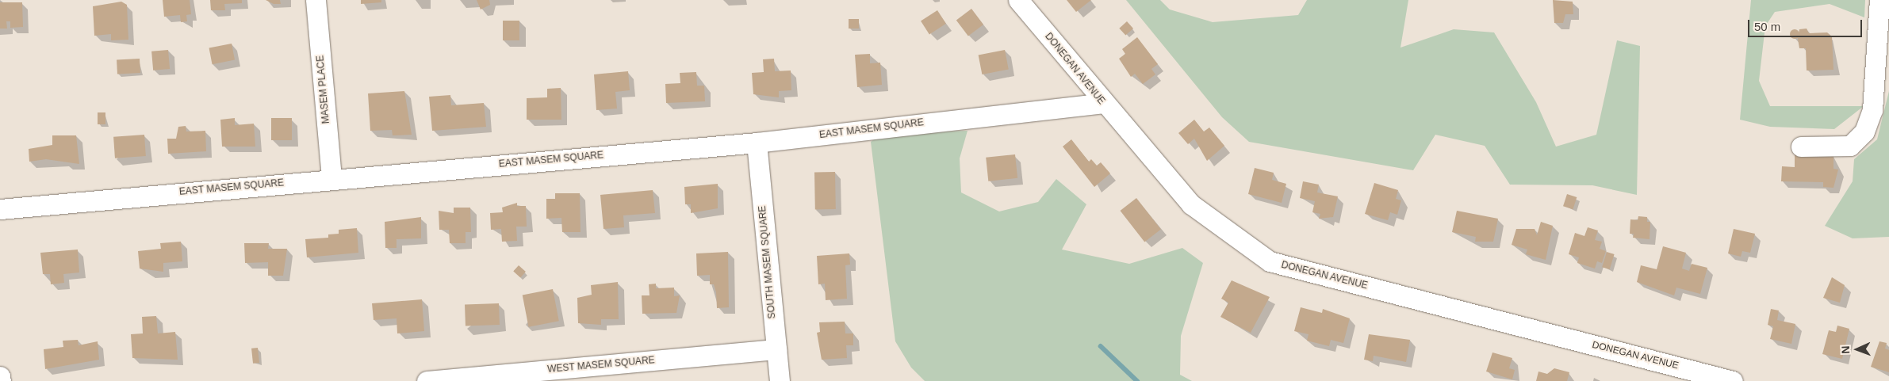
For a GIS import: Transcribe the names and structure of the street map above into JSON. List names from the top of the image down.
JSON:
{
  "streets": {
    "street": [
      "DONEGAN AVENUE",
      "MASEM PLACE",
      "EAST MASEM SQUARE",
      "SOUTH MASEM SQUARE",
      "WEST MASEM SQUARE"
    ]
  },
  "crossings": [
    ["DONEGAN AVENUE", "EAST MASEM SQUARE"],
    ["MASEM PLACE", "EAST MASEM SQUARE"],
    ["EAST MASEM SQUARE", "SOUTH MASEM SQUARE"],
    ["SOUTH MASEM SQUARE", "WEST MASEM SQUARE"]
  ],
  "scale_bar": "50 m",
  "north": "left"
}
